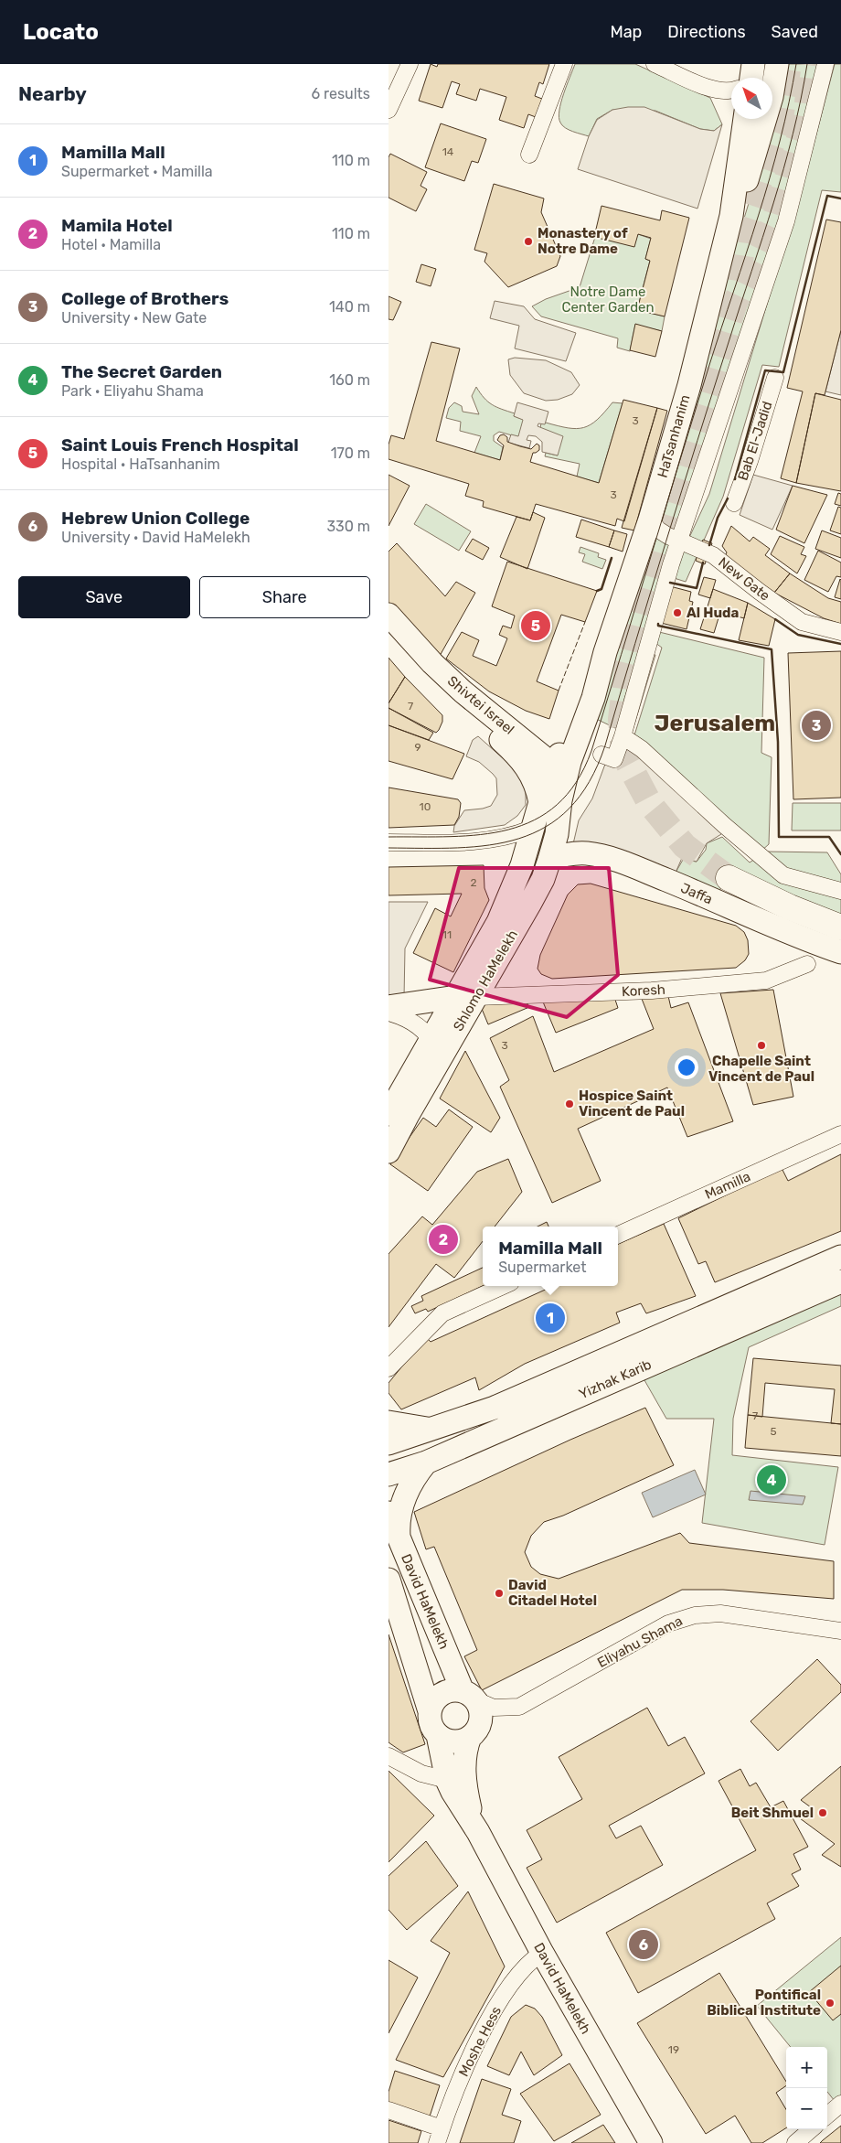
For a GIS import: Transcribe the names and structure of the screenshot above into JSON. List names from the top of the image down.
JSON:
{
  "streets": {
    "highway": ["Jaffa"],
    "street": [
      "HaTsanhanim",
      "Bab El-Jadid",
      "New Gate",
      "Shivtei Israel",
      "Shlomo HaMelekh",
      "Koresh",
      "Mamilla",
      "Yizhak Karib",
      "David HaMelekh",
      "Eliyahu Shama",
      "Moshe Hess"
    ]
  },
  "crossings": [
    ["HaTsanhanim", "New Gate"],
    ["HaTsanhanim", "Shivtei Israel"],
    ["HaTsanhanim", "Shlomo HaMelekh"],
    ["Shivtei Israel", "Shlomo HaMelekh"],
    ["Jaffa", "Shlomo HaMelekh"],
    ["Shlomo HaMelekh", "Koresh"],
    ["David HaMelekh", "Eliyahu Shama"],
    ["David HaMelekh", "Moshe Hess"]
  ],
  "districts": ["Jerusalem"],
  "parks": ["Notre Dame Center Garden"],
  "places": [
    "Monastery of Notre Dame",
    "Al Huda",
    "Chapelle Saint Vincent de Paul",
    "Hospice Saint Vincent de Paul",
    "David Citadel Hotel",
    "Beit Shmuel",
    "Pontifical Biblical Institute"
  ],
  "house_numbers": [
    "14",
    "3",
    "3",
    "7",
    "9",
    "10",
    "2",
    "11",
    "3",
    "7",
    "5",
    "19"
  ],
  "north": "top left",
  "page": {
    "header": "Locato",
    "nav": ["Map", "Directions", "Saved"],
    "heading": ["Nearby", "6 results"],
    "list": [
      {
        "mark": "1",
        "name": "Mamilla Mall",
        "note": "Supermarket · Mamilla",
        "value": "110 m"
      },
      {
        "mark": "2",
        "name": "Mamila Hotel",
        "note": "Hotel · Mamilla",
        "value": "110 m"
      },
      {
        "mark": "3",
        "name": "College of Brothers",
        "note": "University · New Gate",
        "value": "140 m"
      },
      {
        "mark": "4",
        "name": "The Secret Garden",
        "note": "Park · Eliyahu Shama",
        "value": "160 m"
      },
      {
        "mark": "5",
        "name": "Saint Louis French Hospital",
        "note": "Hospital · HaTsanhanim",
        "value": "170 m"
      },
      {
        "mark": "6",
        "name": "Hebrew Union College",
        "note": "University · David HaMelekh",
        "value": "330 m"
      }
    ],
    "buttons": ["Save", "Share"],
    "pins": [
      "5",
      "3",
      "2",
      "1",
      "4",
      "6"
    ],
    "popup": ["Mamilla Mall", "Supermarket"],
    "map_buttons": ["+", "−"]
  }
}
